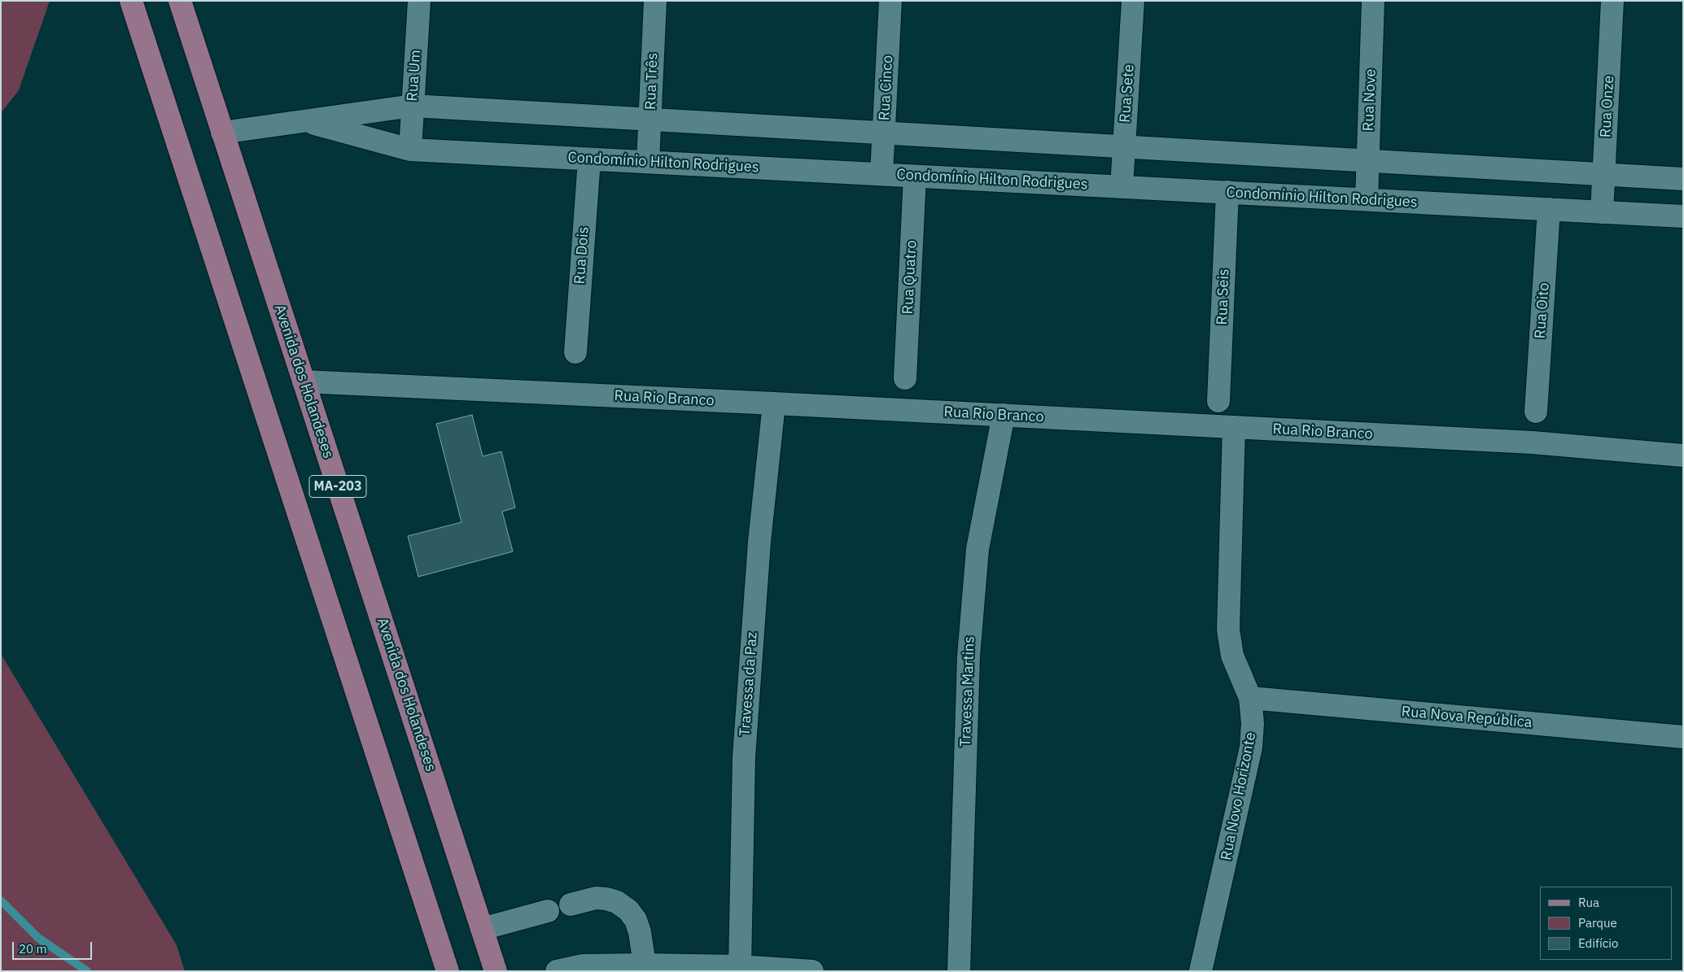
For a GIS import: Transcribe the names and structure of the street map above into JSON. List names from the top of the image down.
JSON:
{
  "streets": {
    "main road": ["Avenida dos Holandeses", "MA-203"],
    "street": [
      "Rua Um",
      "Rua Três",
      "Rua Cinco",
      "Rua Sete",
      "Rua Nove",
      "Rua Onze",
      "Condomínio Hilton Rodrigues",
      "Rua Dois",
      "Rua Quatro",
      "Rua Seis",
      "Rua Oito",
      "Rua Rio Branco",
      "Travessa da Paz",
      "Travessa Martins",
      "Rua Nova República",
      "Rua Novo Horizonte"
    ]
  },
  "crossings": [
    ["Rua Um", "Condomínio Hilton Rodrigues"],
    ["Rua Três", "Condomínio Hilton Rodrigues"],
    ["Rua Cinco", "Condomínio Hilton Rodrigues"],
    ["Rua Sete", "Condomínio Hilton Rodrigues"],
    ["Rua Nove", "Condomínio Hilton Rodrigues"],
    ["Rua Onze", "Condomínio Hilton Rodrigues"],
    ["Condomínio Hilton Rodrigues", "Rua Dois"],
    ["Condomínio Hilton Rodrigues", "Rua Quatro"],
    ["Condomínio Hilton Rodrigues", "Rua Seis"],
    ["Condomínio Hilton Rodrigues", "Rua Oito"],
    ["Condomínio Hilton Rodrigues", "Avenida dos Holandeses"],
    ["Avenida dos Holandeses", "Rua Rio Branco"],
    ["Rua Rio Branco", "Travessa da Paz"],
    ["Rua Rio Branco", "Travessa Martins"],
    ["Rua Rio Branco", "Rua Novo Horizonte"],
    ["Rua Nova República", "Rua Novo Horizonte"]
  ],
  "legend": ["Rua", "Parque", "Edifício"],
  "scale_bar": "20 m"
}
